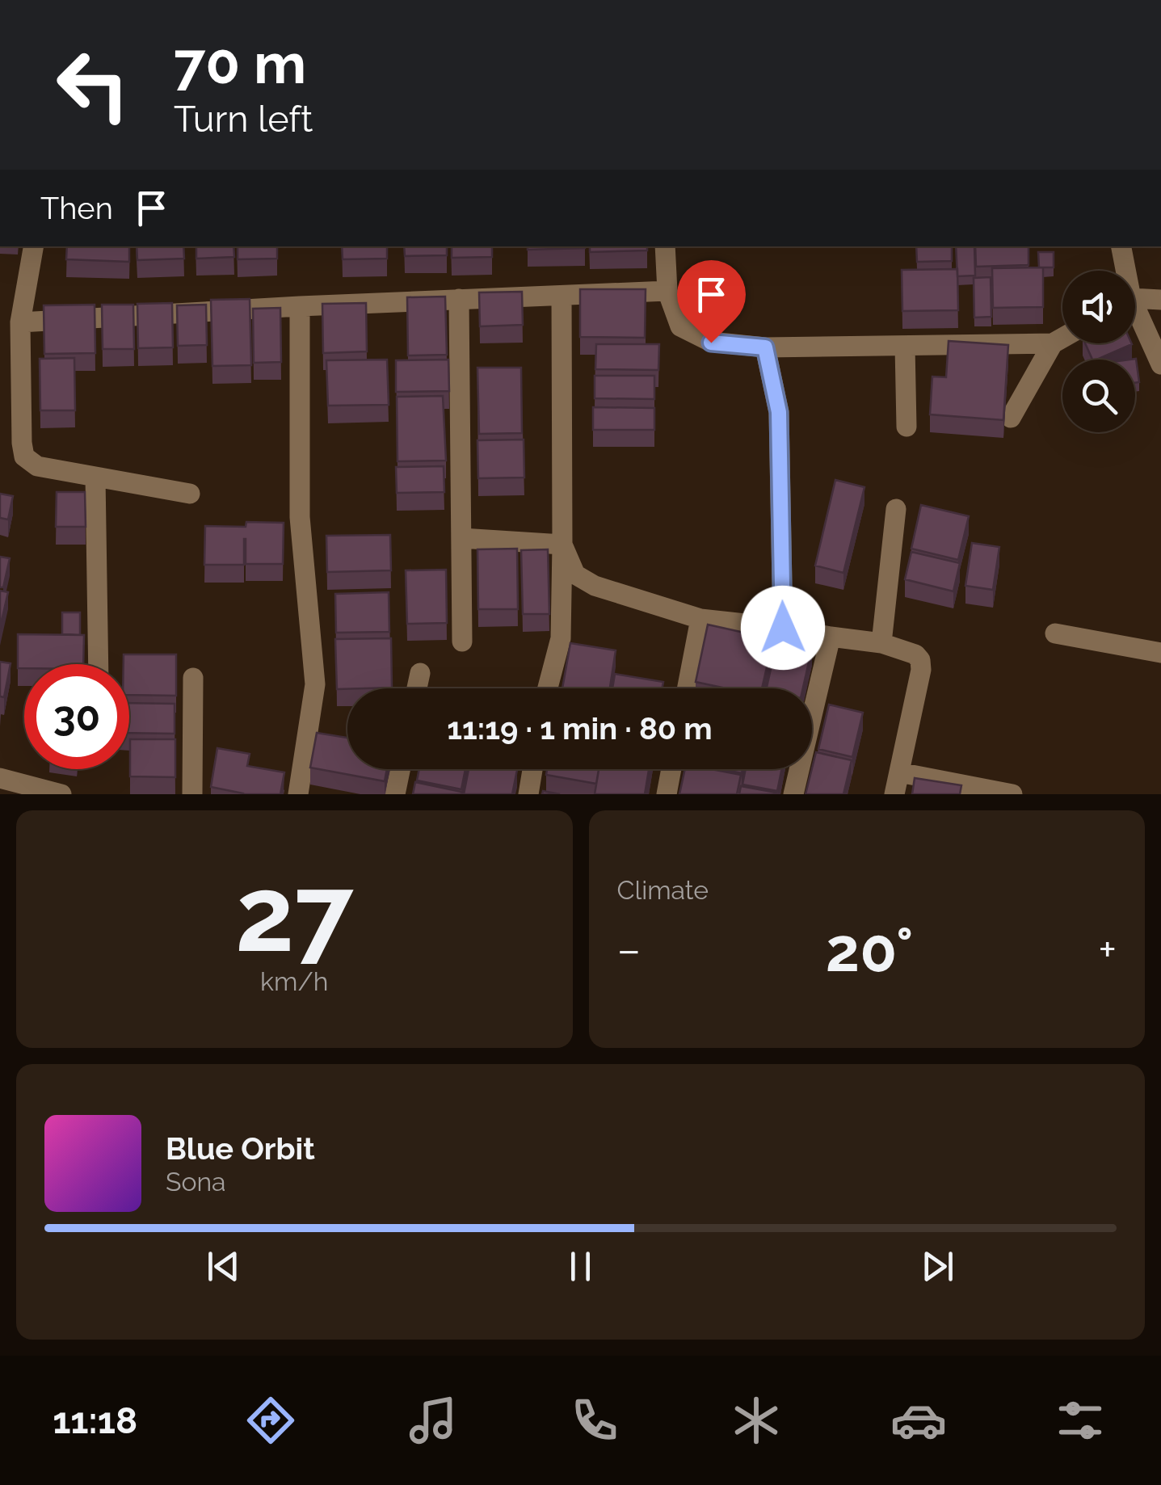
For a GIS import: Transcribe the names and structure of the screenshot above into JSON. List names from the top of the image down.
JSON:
{
  "page": {
    "turn": ["70 m", "Turn left"],
    "then": "Then",
    "limit": "30",
    "trip": "11:19 · 1 min · 80 m",
    "tile": [
      ["27", "km/h"],
      "Climate"
    ],
    "heat": ["−", "20°", "+"],
    "song": ["Blue Orbit", "Sona"],
    "tabs": "11:18"
  }
}
